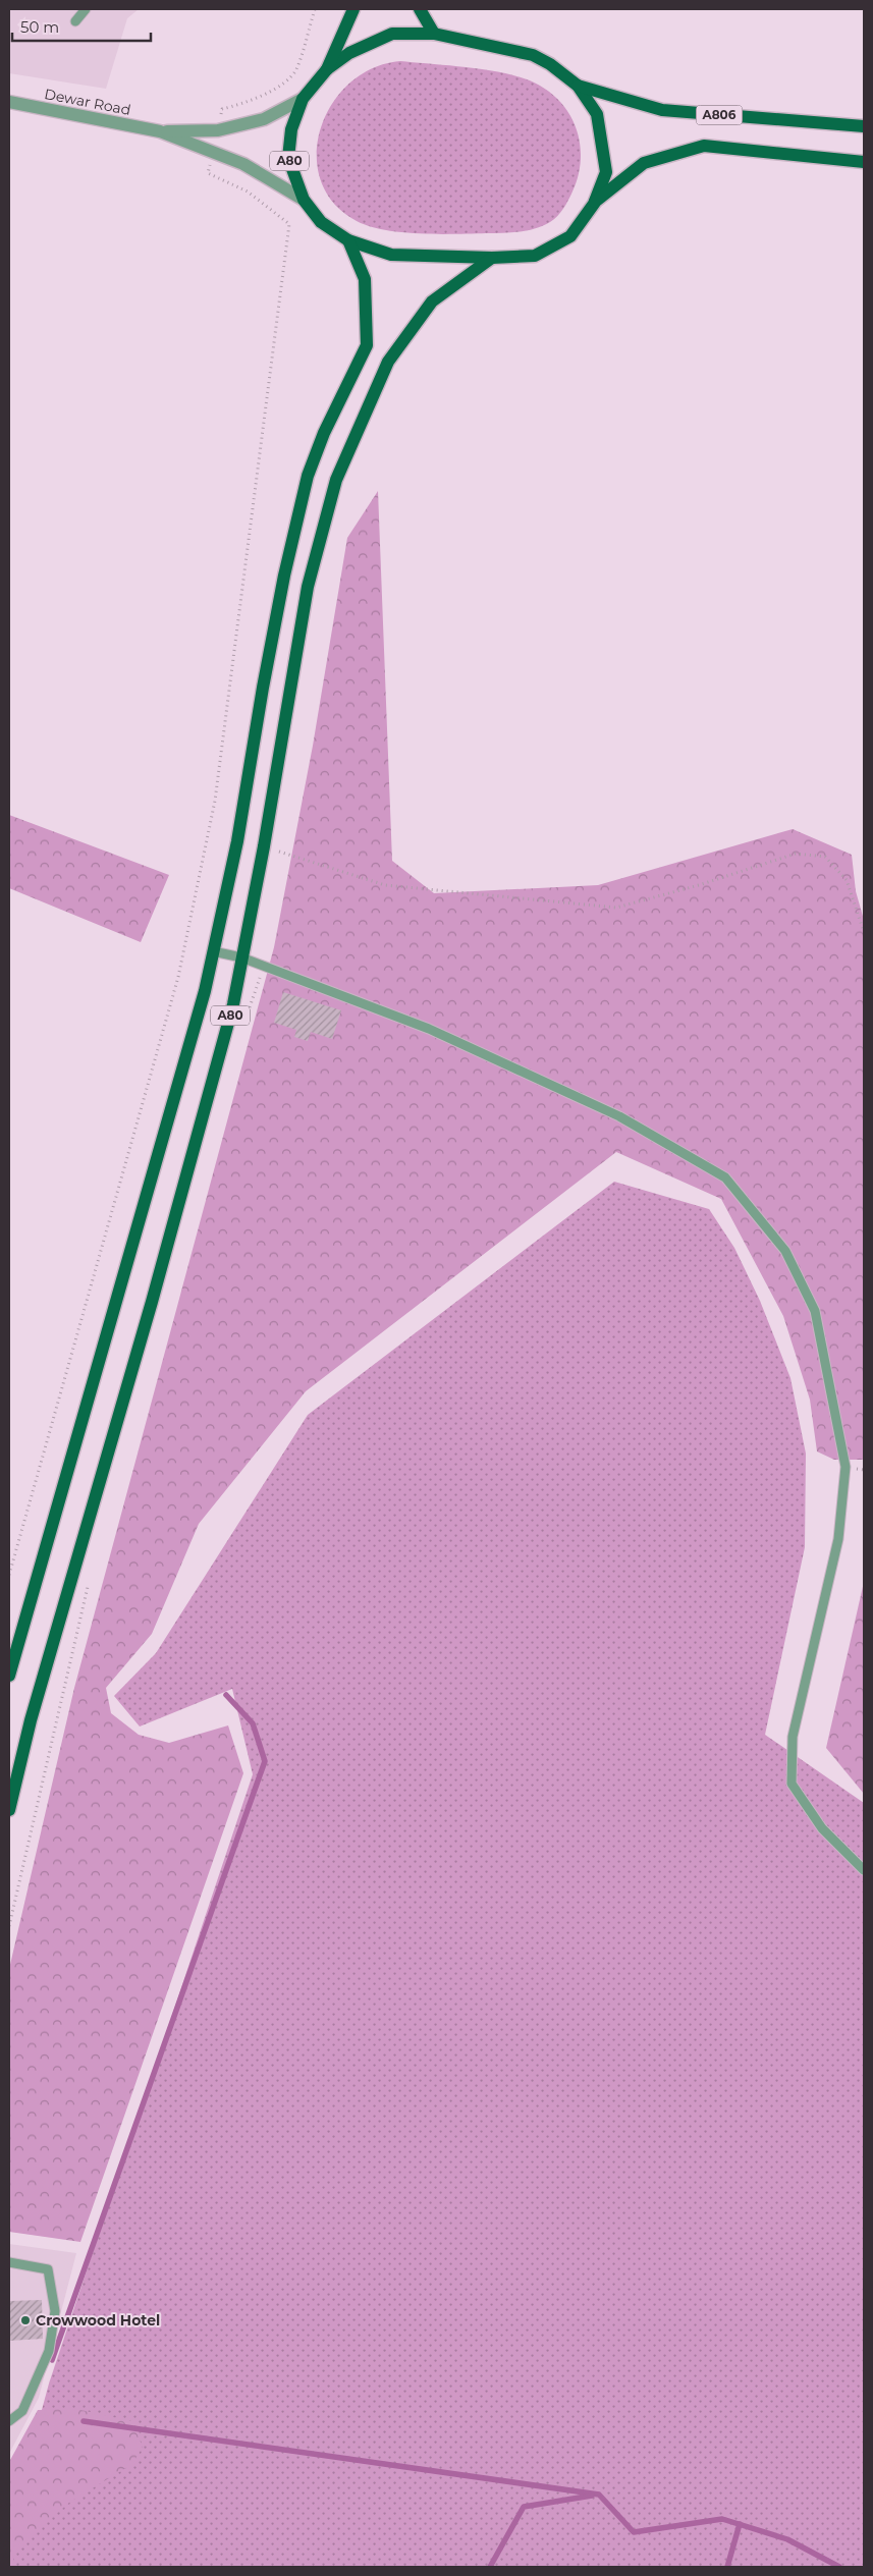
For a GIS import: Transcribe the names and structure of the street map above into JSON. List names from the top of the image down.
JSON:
{
  "streets": {
    "main road": ["A806", "A80"],
    "street": ["Dewar Road"]
  },
  "crossings": [
    ["Dewar Road", "A80"],
    ["A806", "A80"]
  ],
  "places": ["Crowwood Hotel"],
  "scale_bar": "50 m"
}
